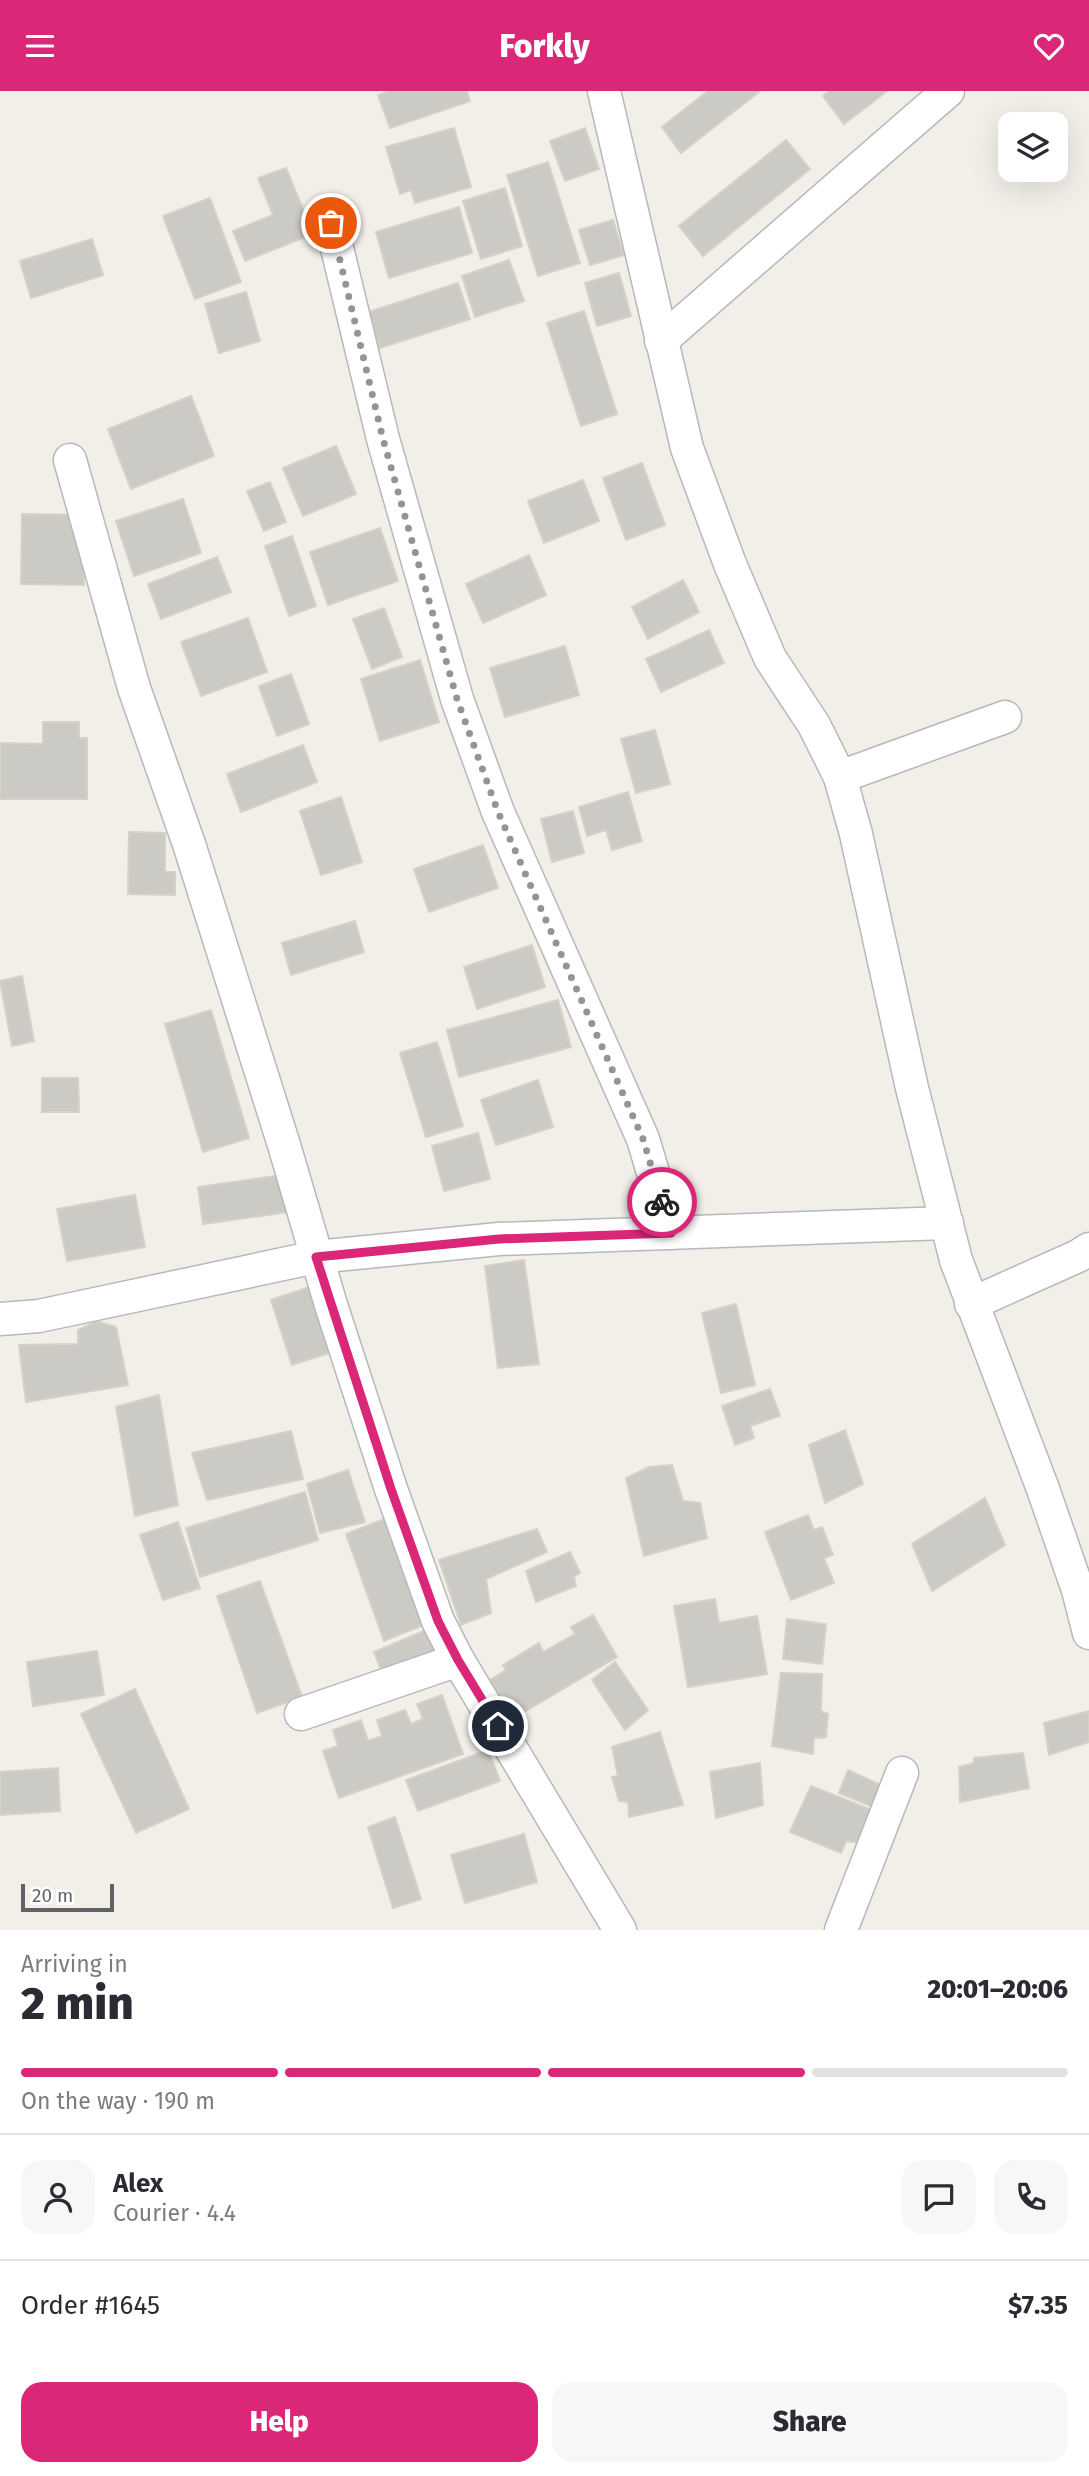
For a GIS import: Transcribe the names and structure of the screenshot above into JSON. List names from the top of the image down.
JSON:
{
  "scale_bar": "20 m",
  "page": {
    "header": "Forkly",
    "scale": "20 m",
    "heading": ["2 min", "Arriving in", "20:01–20:06"],
    "panel": [
      "Alex",
      "Courier · 4.4",
      "Order #1645",
      "$7.35"
    ],
    "bar": "On the way · 190 m",
    "buttons": ["Help", "Share"]
  }
}
